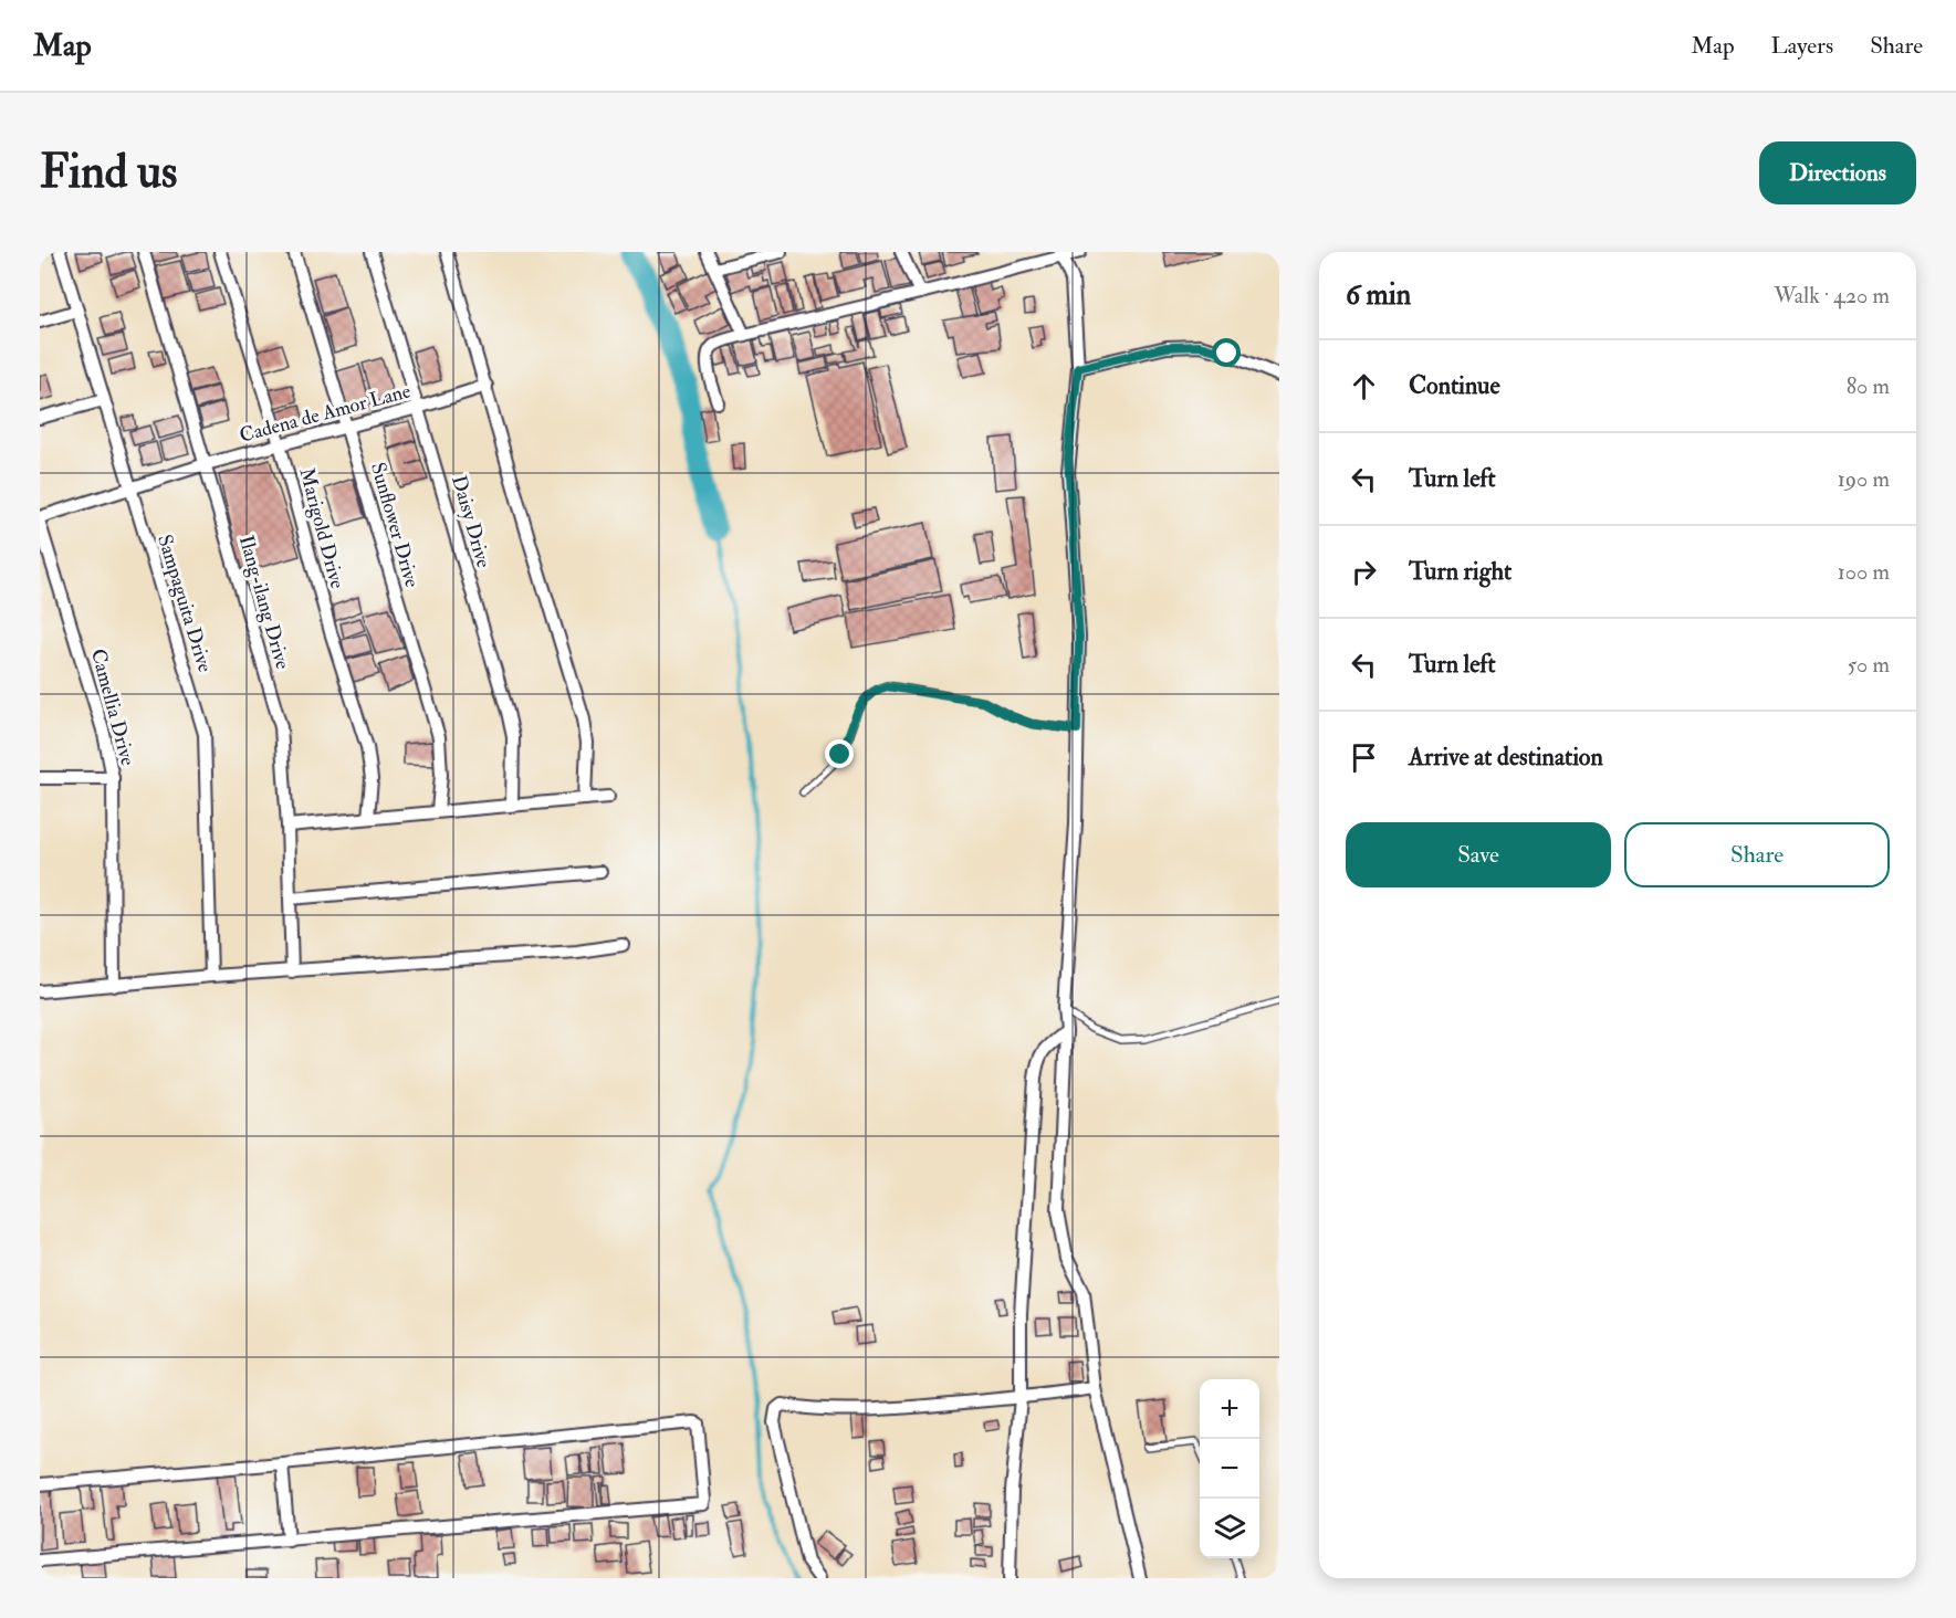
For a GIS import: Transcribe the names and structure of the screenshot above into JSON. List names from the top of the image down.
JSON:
{
  "streets": {
    "street": [
      "Cadena de Amor Lane",
      "Daisy Drive",
      "Sunflower Drive",
      "Marigold Drive",
      "Ilang-ilang Drive",
      "Sampaguita Drive",
      "Camellia Drive"
    ]
  },
  "crossings": [
    ["Cadena de Amor Lane", "Daisy Drive"],
    ["Cadena de Amor Lane", "Sunflower Drive"],
    ["Cadena de Amor Lane", "Marigold Drive"],
    ["Cadena de Amor Lane", "Ilang-ilang Drive"],
    ["Cadena de Amor Lane", "Sampaguita Drive"]
  ],
  "page": {
    "header": "Map",
    "nav": ["Map", "Layers", "Share"],
    "buttons": [
      "Directions",
      ["Save", "Share"]
    ],
    "title": "Find us",
    "heading": ["6 min", "Walk · 420 m"],
    "list": [
      ["Continue", "80 m"],
      ["Turn left", "190 m"],
      ["Turn right", "100 m"],
      ["Turn left", "50 m"],
      "Arrive at destination"
    ],
    "map_buttons": ["+", "−"]
  }
}
